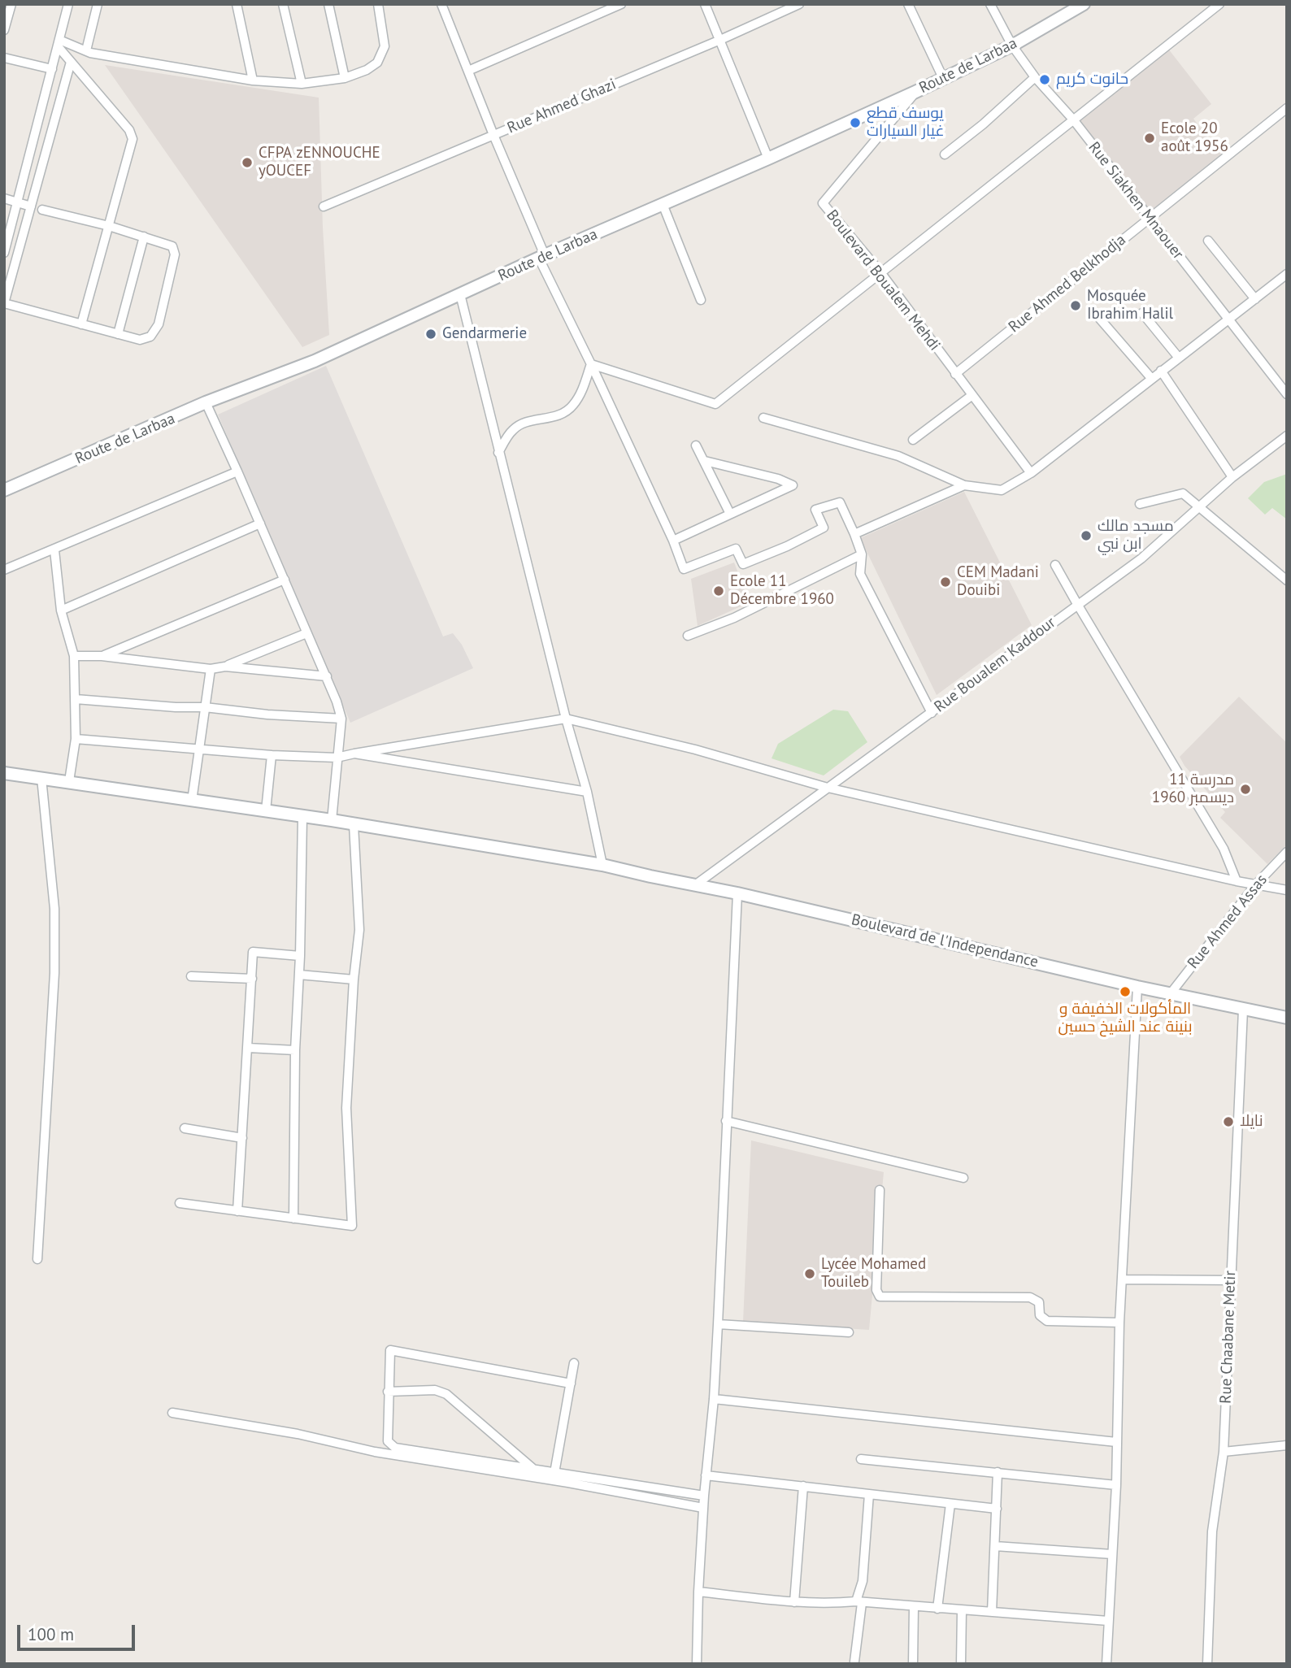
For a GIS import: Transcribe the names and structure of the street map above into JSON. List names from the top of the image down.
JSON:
{
  "streets": {
    "street": [
      "Route de Larbaa",
      "Rue Ahmed Ghazi",
      "Rue Siakhen Mnaouer",
      "Boulevard Boualem Mehdi",
      "Rue Ahmed Belkhodja",
      "Rue Boualem Kaddour",
      "Rue Ahmed Assas",
      "Boulevard de l'Independance",
      "Rue Chaabane Metir"
    ]
  },
  "crossings": [
    ["Route de Larbaa", "Rue Siakhen Mnaouer"],
    ["Route de Larbaa", "Boulevard Boualem Mehdi"],
    ["Rue Siakhen Mnaouer", "Rue Ahmed Belkhodja"],
    ["Boulevard Boualem Mehdi", "Rue Ahmed Belkhodja"],
    ["Rue Boualem Kaddour", "Boulevard de l'Independance"],
    ["Rue Ahmed Assas", "Boulevard de l'Independance"],
    ["Boulevard de l'Independance", "Rue Chaabane Metir"]
  ],
  "places": [
    "حانوت كريم",
    "يوسف قطع غيار السيارات",
    "Ecole 20 août 1956",
    "CFPA zENNOUCHE yOUCEF",
    "Mosquée Ibrahim Halil",
    "Gendarmerie",
    "مسجد مالك ابن نبي",
    "CEM Madani Douibi",
    "Ecole 11 Décembre 1960",
    "مدرسة 11 ديسمبر 1960",
    "المأكولات الخفيفة و بنينة عند الشيخ حسين",
    "نايلا",
    "Lycée Mohamed Touileb"
  ],
  "scale_bar": "100 m"
}
